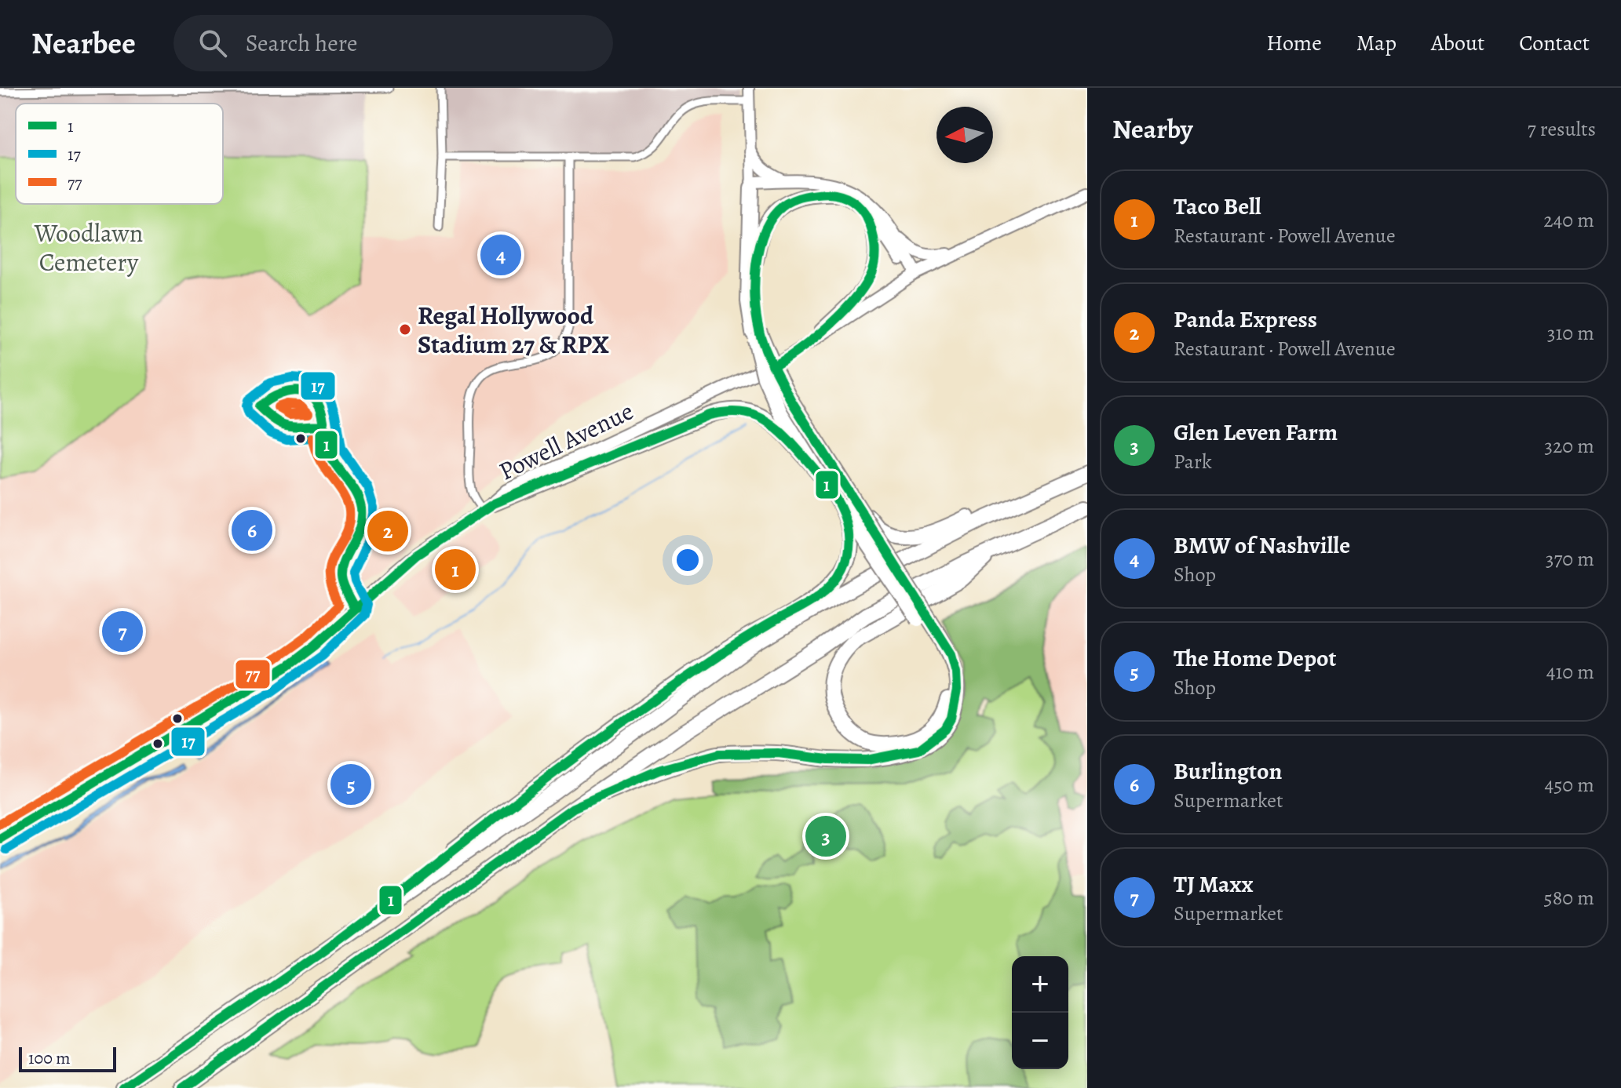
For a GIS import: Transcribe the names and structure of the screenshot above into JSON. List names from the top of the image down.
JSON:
{
  "streets": {
    "main road": ["Powell Avenue"]
  },
  "parks": ["Woodlawn Cemetery"],
  "places": ["Regal Hollywood Stadium 27 & RPX"],
  "lines": ["transit line 1", "transit line 17", "transit line 77"],
  "legend": ["1", "17", "77"],
  "scale_bar": "100 m",
  "north": "left",
  "page": {
    "header": "Nearbee",
    "search": "Search here",
    "nav": [
      "Home",
      "Map",
      "About",
      "Contact"
    ],
    "heading": ["Nearby", "7 results"],
    "list": [
      {
        "mark": "1",
        "name": "Taco Bell",
        "note": "Restaurant · Powell Avenue",
        "value": "240 m"
      },
      {
        "mark": "2",
        "name": "Panda Express",
        "note": "Restaurant · Powell Avenue",
        "value": "310 m"
      },
      {
        "mark": "3",
        "name": "Glen Leven Farm",
        "note": "Park",
        "value": "320 m"
      },
      {
        "mark": "4",
        "name": "BMW of Nashville",
        "note": "Shop",
        "value": "370 m"
      },
      {
        "mark": "5",
        "name": "The Home Depot",
        "note": "Shop",
        "value": "410 m"
      },
      {
        "mark": "6",
        "name": "Burlington",
        "note": "Supermarket",
        "value": "450 m"
      },
      {
        "mark": "7",
        "name": "TJ Maxx",
        "note": "Supermarket",
        "value": "580 m"
      }
    ],
    "pins": [
      "4",
      "6",
      "2",
      "1",
      "7",
      "5",
      "3"
    ],
    "map_buttons": ["+", "−"],
    "scale": "100 m"
  }
}
